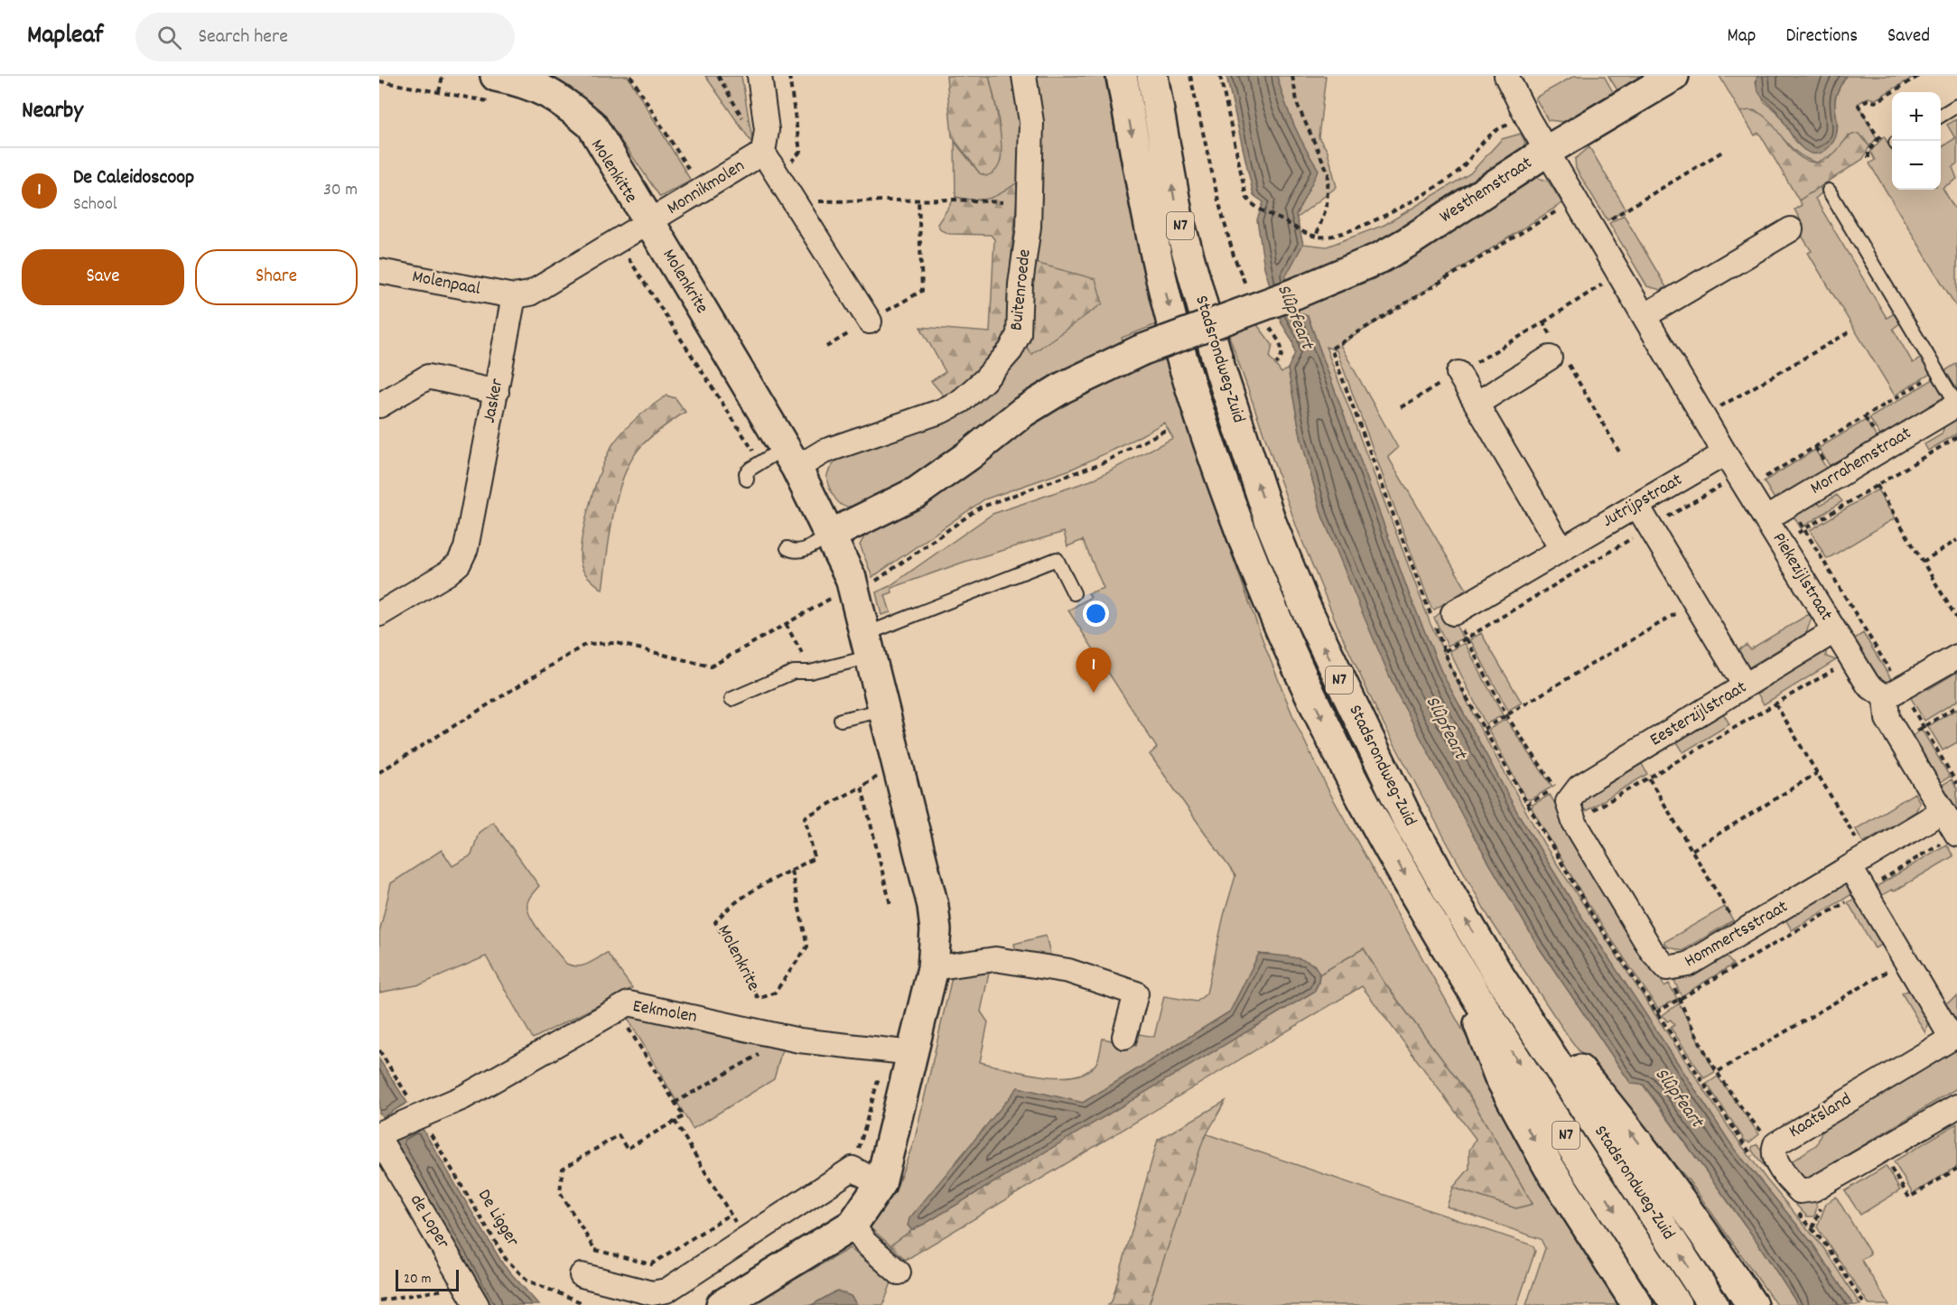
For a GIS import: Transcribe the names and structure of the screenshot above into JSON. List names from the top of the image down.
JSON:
{
  "streets": {
    "main road": [
      "Westhemstraat",
      "N7",
      "Molenkrite",
      "Stadsrondweg-Zuid"
    ],
    "street": [
      "Monnikmolen",
      "Molenpaal",
      "Buitenroede",
      "Jasker",
      "Morrahemstraat",
      "Jutrijpstraat",
      "Piekezijlstraat",
      "Eesterzijlstraat",
      "Hommertsstraat",
      "Eekmolen",
      "Kaatsland",
      "de Loper"
    ],
    "path": ["De Ligger"]
  },
  "crossings": [
    ["Monnikmolen", "Molenkrite"],
    ["Westhemstraat", "Molenkrite"],
    ["Westhemstraat", "Piekezijlstraat"],
    ["N7", "Stadsrondweg-Zuid"],
    ["Molenkrite", "Buitenroede"],
    ["Molenkrite", "Eekmolen"],
    ["Molenpaal", "Jasker"],
    ["Morrahemstraat", "Piekezijlstraat"],
    ["Jutrijpstraat", "Piekezijlstraat"],
    ["Piekezijlstraat", "Eesterzijlstraat"],
    ["Eesterzijlstraat", "Hommertsstraat"],
    ["Eekmolen", "De Ligger"]
  ],
  "water": ["Slûpfeart"],
  "scale_bar": "20 m",
  "page": {
    "header": "Mapleaf",
    "search": "Search here",
    "nav": ["Map", "Directions", "Saved"],
    "heading": "Nearby",
    "map_buttons": ["+", "−"],
    "list": [
      {
        "mark": "1",
        "name": "De Caleidoscoop",
        "note": "School",
        "value": "30 m"
      }
    ],
    "buttons": ["Save", "Share"],
    "pins": "1",
    "scale": "20 m"
  }
}
